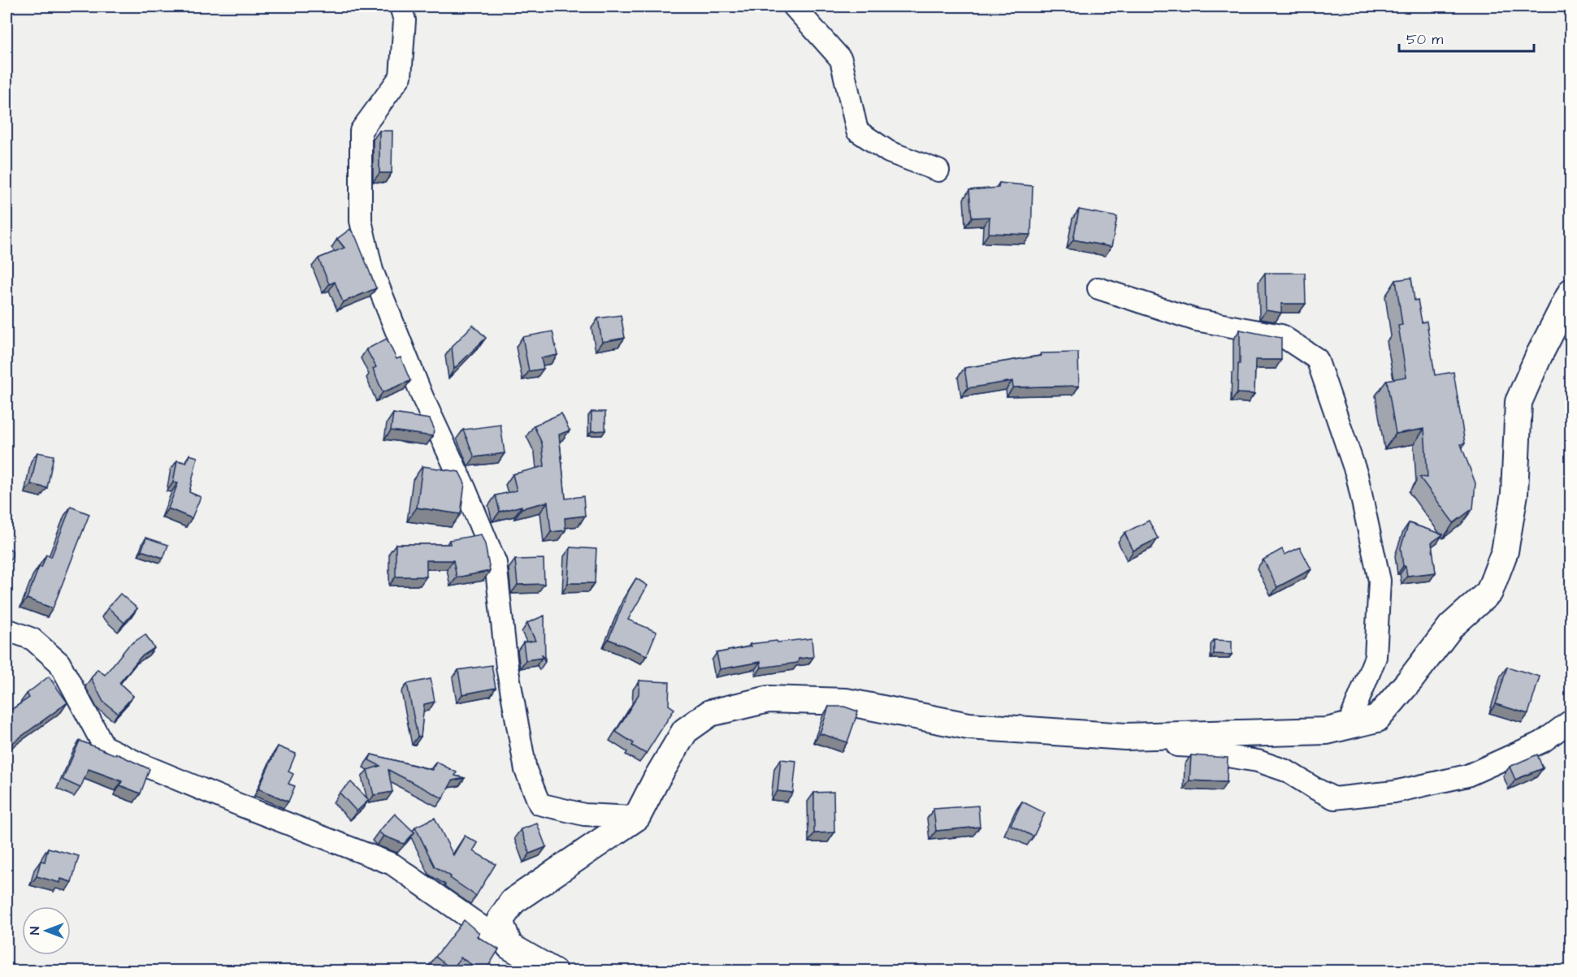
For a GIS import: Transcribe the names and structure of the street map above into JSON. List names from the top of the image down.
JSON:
{
  "scale_bar": "50 m",
  "north": "left"
}
